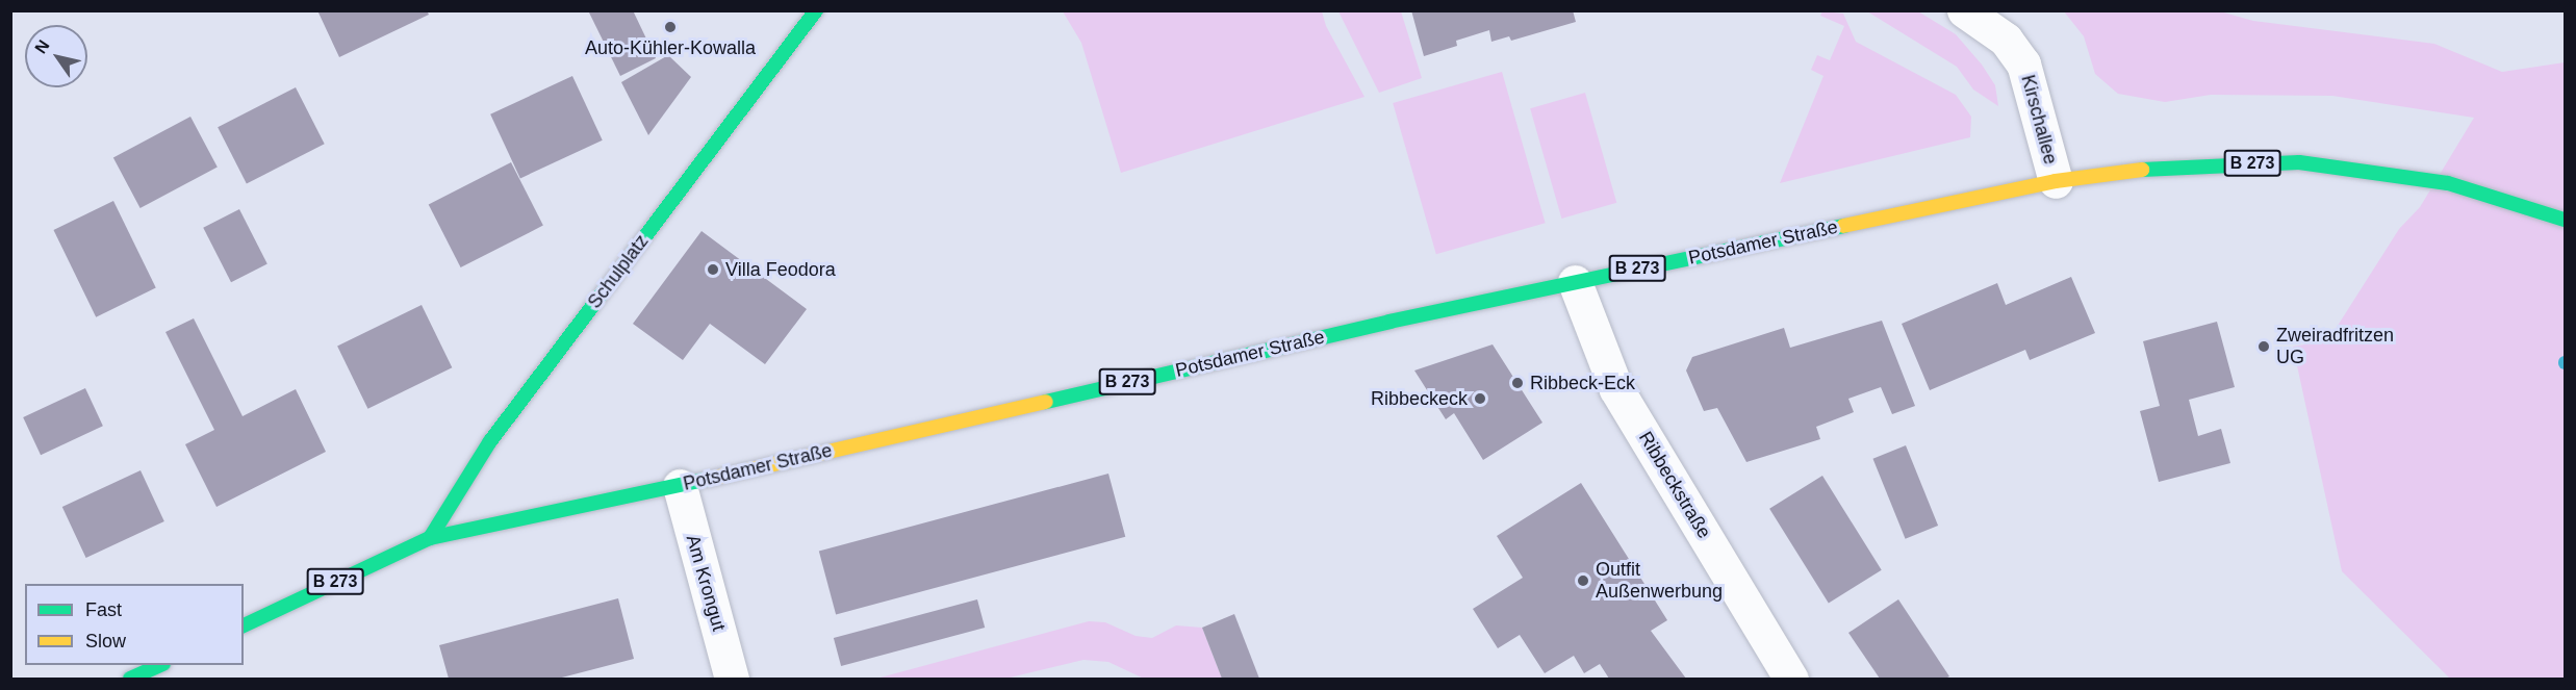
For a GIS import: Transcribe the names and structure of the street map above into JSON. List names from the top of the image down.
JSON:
{
  "streets": {
    "main road": ["B 273", "Potsdamer Straße", "Schulplatz"],
    "street": ["Kirschallee", "Ribbeckstraße", "Am Krongut"]
  },
  "crossings": [
    ["Kirschallee", "B 273"],
    ["Kirschallee", "Potsdamer Straße"],
    ["B 273", "Potsdamer Straße"],
    ["Potsdamer Straße", "Schulplatz"],
    ["Potsdamer Straße", "Ribbeckstraße"],
    ["Potsdamer Straße", "Am Krongut"]
  ],
  "places": [
    "Auto-Kühler-Kowalla",
    "Villa Feodora",
    "Zweiradfritzen UG",
    "Ribbeck-Eck",
    "Ribbeckeck",
    "Outfit Außenwerbung"
  ],
  "legend": ["Fast", "Slow"],
  "north": "top left"
}
